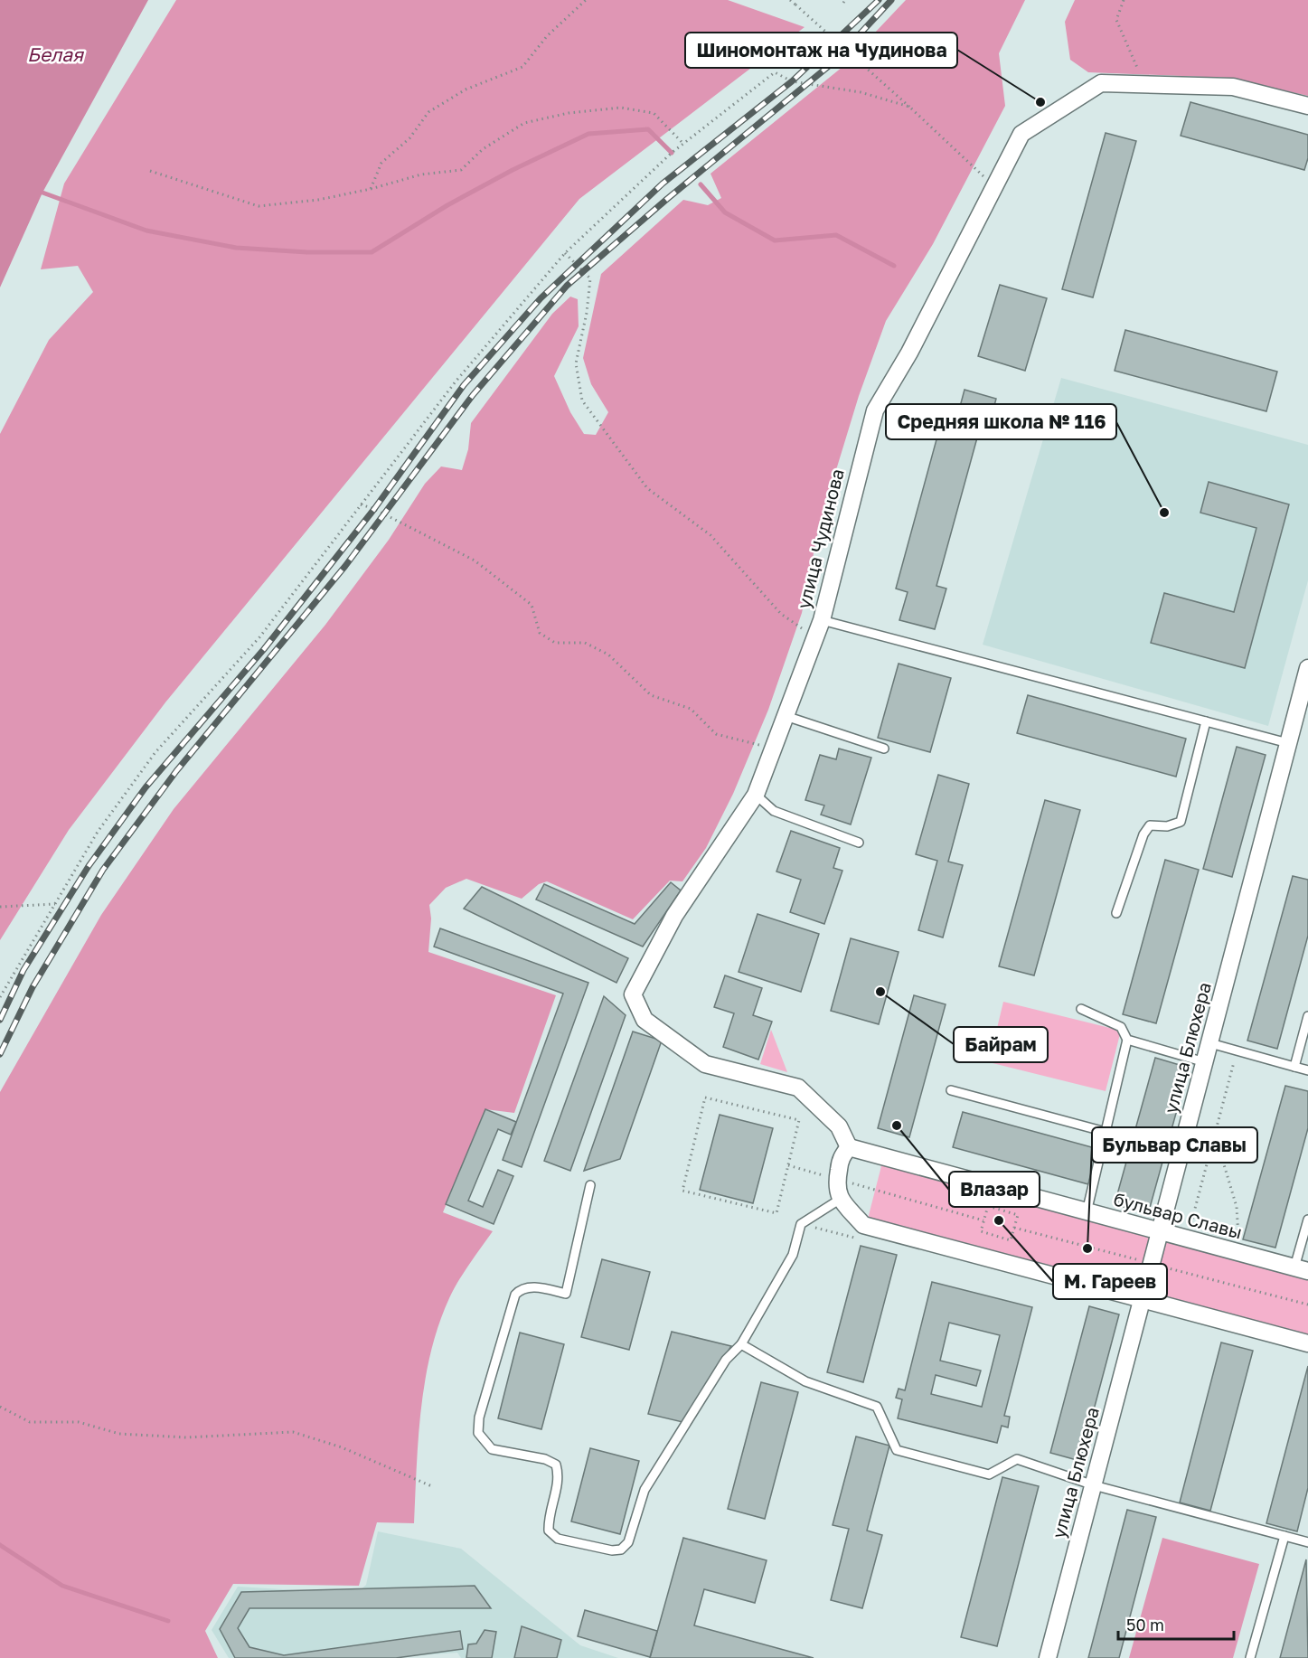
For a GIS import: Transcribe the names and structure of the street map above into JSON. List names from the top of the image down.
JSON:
{
  "streets": {
    "street": ["улица Чудинова", "улица Блюхера", "бульвар Славы"]
  },
  "crossings": [
    ["улица Чудинова", "бульвар Славы"],
    ["улица Блюхера", "бульвар Славы"]
  ],
  "water": ["Белая"],
  "places": [
    "Шиномонтаж на Чудинова",
    "Средняя школа № 116",
    "Байрам",
    "Влазар",
    "М. Гареев",
    "Бульвар Славы"
  ],
  "scale_bar": "50 m"
}
